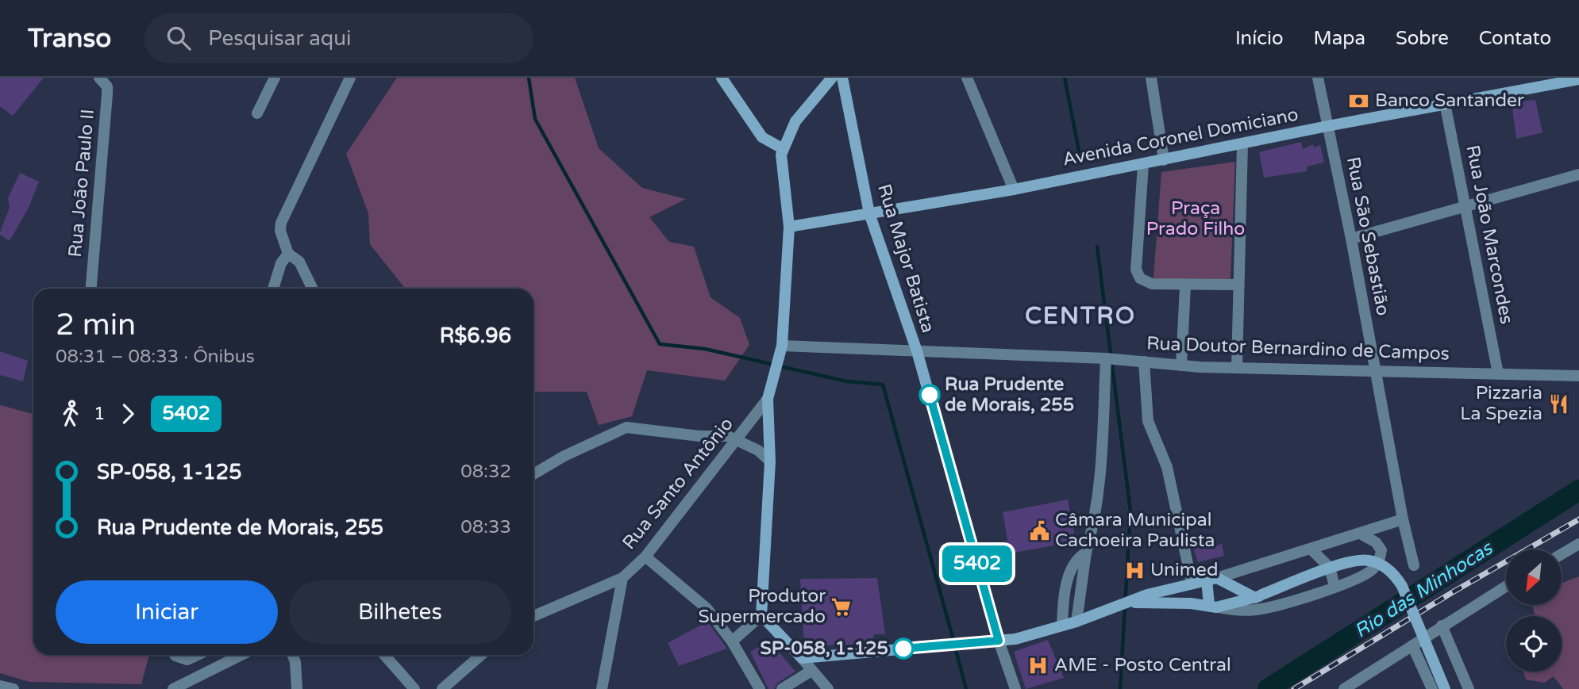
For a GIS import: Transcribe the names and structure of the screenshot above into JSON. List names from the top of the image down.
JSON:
{
  "streets": {
    "main road": ["Avenida Coronel Domiciano", "Rua Major Batista"],
    "street": [
      "Rua João Paulo II",
      "Rua João Marcondes",
      "Rua São Sebastião",
      "Rua Doutor Bernardino de Campos",
      "Rua Santo Antônio"
    ]
  },
  "crossings": [
    ["Avenida Coronel Domiciano", "Rua João Marcondes"],
    ["Avenida Coronel Domiciano", "Rua São Sebastião"],
    ["Avenida Coronel Domiciano", "Rua Major Batista"],
    ["Rua João Marcondes", "Rua Doutor Bernardino de Campos"],
    ["Rua São Sebastião", "Rua Doutor Bernardino de Campos"],
    ["Rua Major Batista", "Rua Doutor Bernardino de Campos"]
  ],
  "districts": ["CENTRO"],
  "water": ["Rio das Minhocas"],
  "parks": ["Praça Prado Filho"],
  "places": {
    "bank": ["Banco Santander"],
    "other": ["Rua Prudente de Morais, 255", "SP-058, 1-125"],
    "restaurant": ["Pizzaria La Spezia"],
    "public building": ["Câmara Municipal Cachoeira Paulista"],
    "hospital": ["Unimed", "AME - Posto Central"],
    "supermarket": ["Produtor Supermercado"]
  },
  "lines": ["bus line 5402"],
  "north": "bottom left",
  "page": {
    "header": "Transo",
    "search": "Pesquisar aqui",
    "nav": [
      "Início",
      "Mapa",
      "Sobre",
      "Contato"
    ],
    "on_map": "5402",
    "heading": ["2 min", "08:31 – 08:33 · Ônibus", "R$6.96"],
    "legs": ["1", "5402"],
    "list": [
      {
        "name": "SP-058, 1-125",
        "value": "08:32"
      },
      {
        "name": "Rua Prudente de Morais, 255",
        "value": "08:33"
      }
    ],
    "buttons": ["Iniciar", "Bilhetes"]
  }
}
